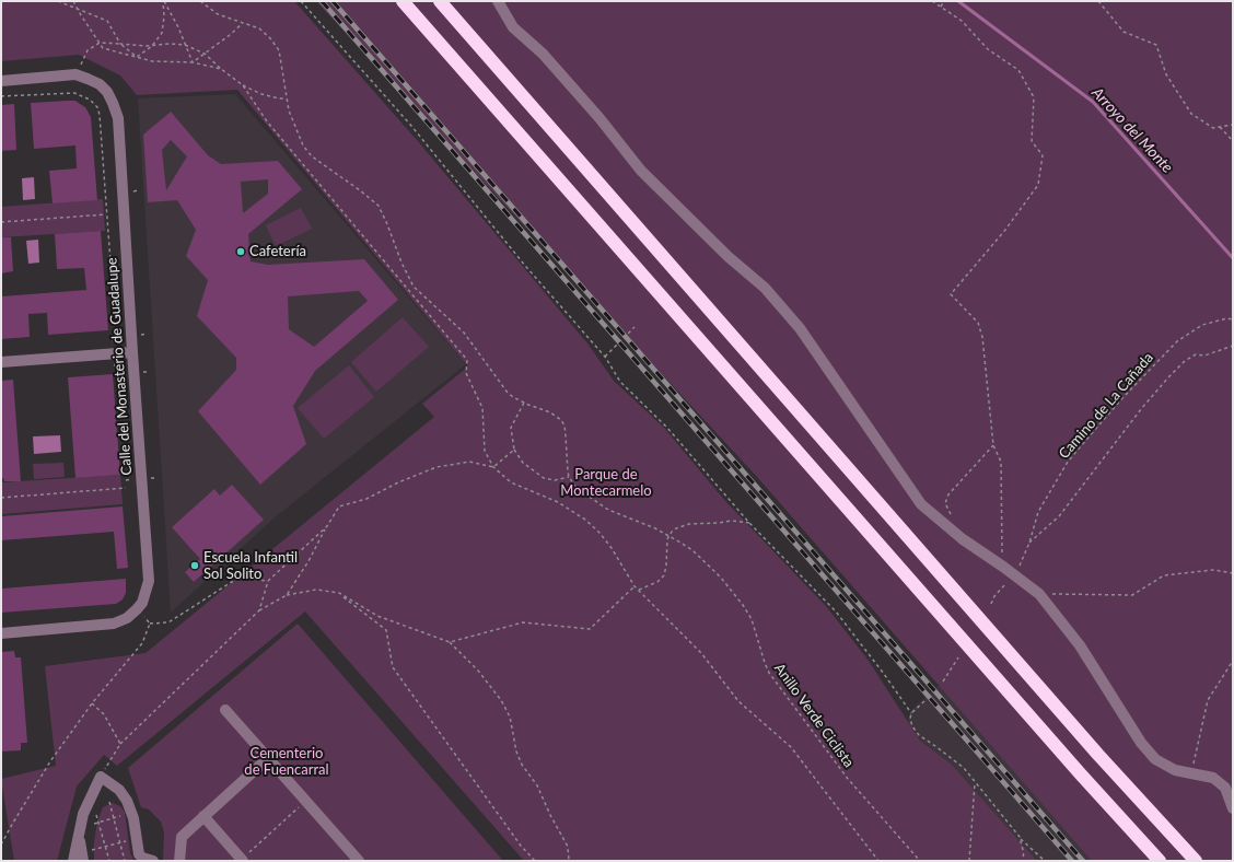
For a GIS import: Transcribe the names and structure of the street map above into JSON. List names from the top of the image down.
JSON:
{
  "streets": {
    "street": ["Calle del Monasterio de Guadalupe"],
    "path": ["Camino de La Cañada", "Anillo Verde Ciclista"]
  },
  "water": ["Arroyo del Monte"],
  "parks": ["Parque de Montecarmelo", "Cementerio de Fuencarral"],
  "places": ["Cafetería", "Escuela Infantil Sol Solito"]
}
